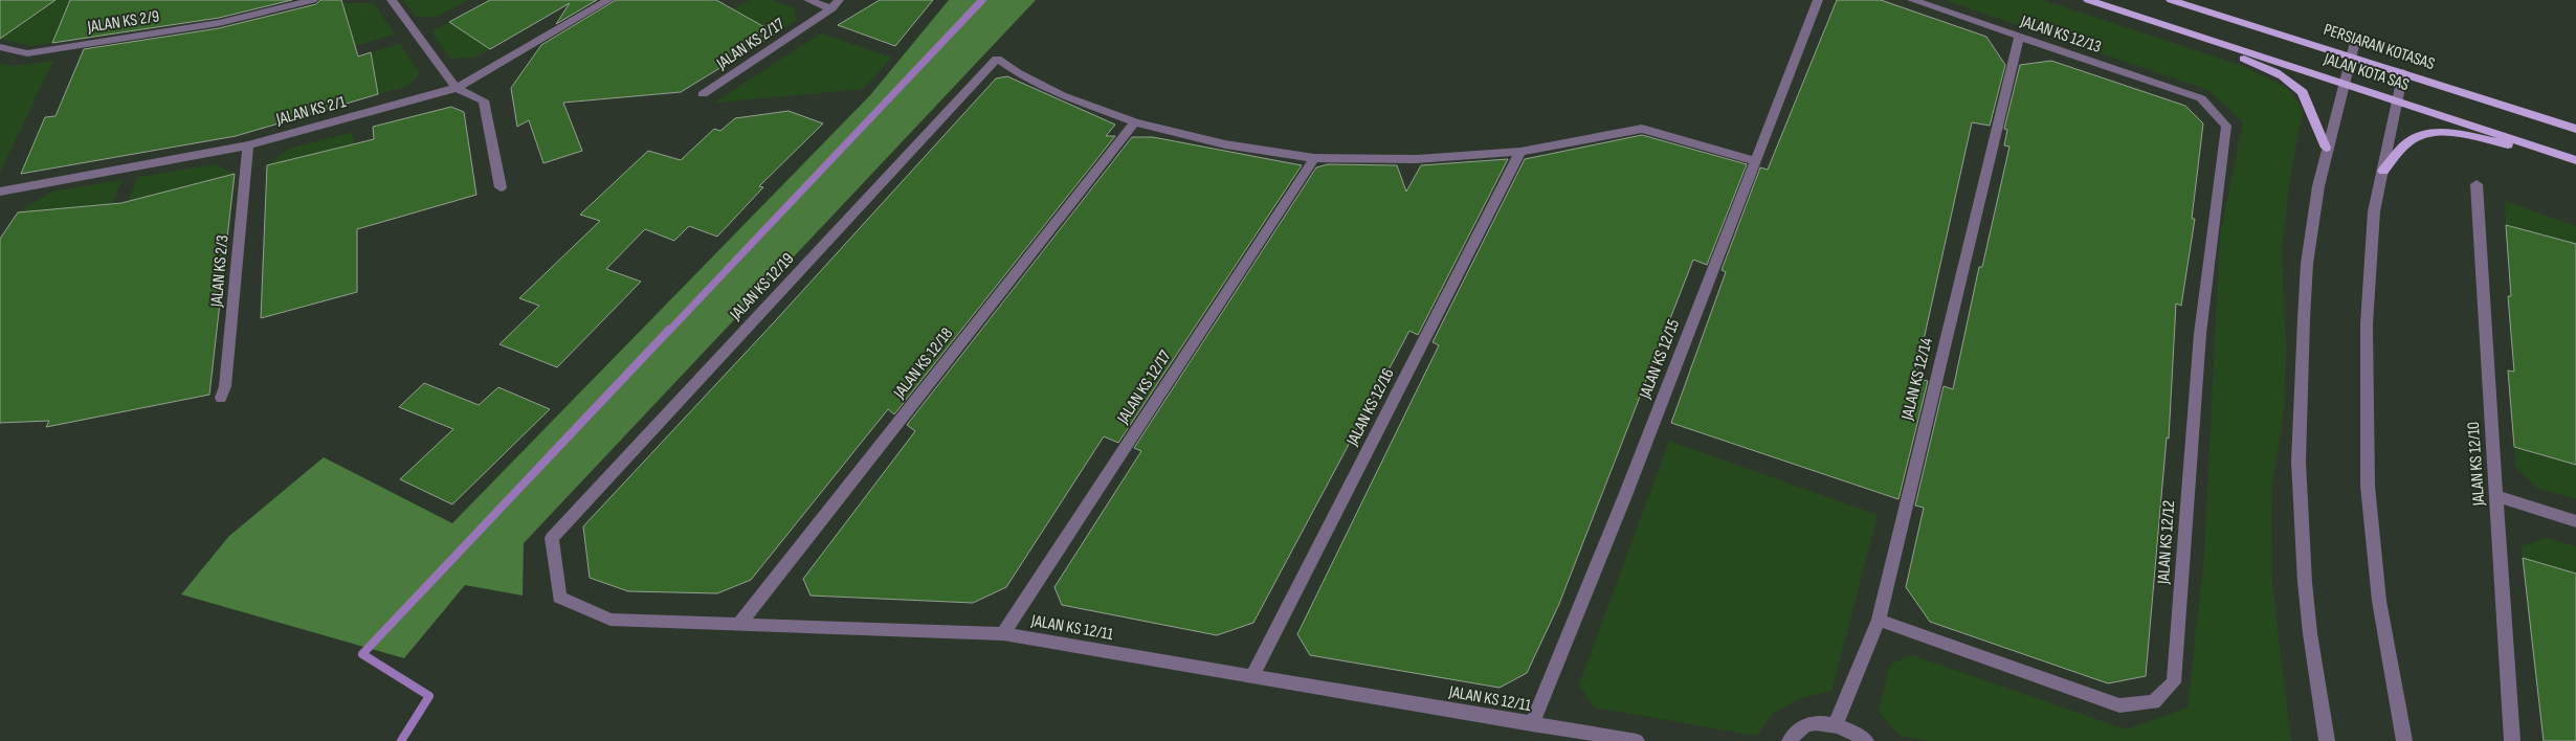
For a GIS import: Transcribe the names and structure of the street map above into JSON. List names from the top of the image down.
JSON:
{
  "streets": {
    "main road": ["PERSIARAN KOTASAS", "JALAN KOTA SAS"],
    "street": [
      "JALAN KS 2/9",
      "JALAN KS 12/13",
      "JALAN KS 2/17",
      "JALAN KS 2/1",
      "JALAN KS 2/3",
      "JALAN KS 12/19",
      "JALAN KS 12/15",
      "JALAN KS 12/18",
      "JALAN KS 12/14",
      "JALAN KS 12/17",
      "JALAN KS 12/16",
      "JALAN KS 12/10",
      "JALAN KS 12/12",
      "JALAN KS 12/11"
    ]
  },
  "crossings": [
    ["JALAN KS 12/13", "JALAN KS 12/14"],
    ["JALAN KS 12/13", "JALAN KS 12/12"],
    ["JALAN KS 2/1", "JALAN KS 2/3"],
    ["JALAN KS 12/19", "JALAN KS 12/18"],
    ["JALAN KS 12/19", "JALAN KS 12/11"],
    ["JALAN KS 12/15", "JALAN KS 12/11"],
    ["JALAN KS 12/18", "JALAN KS 12/11"],
    ["JALAN KS 12/14", "JALAN KS 12/12"],
    ["JALAN KS 12/17", "JALAN KS 12/11"],
    ["JALAN KS 12/16", "JALAN KS 12/11"]
  ]
}
